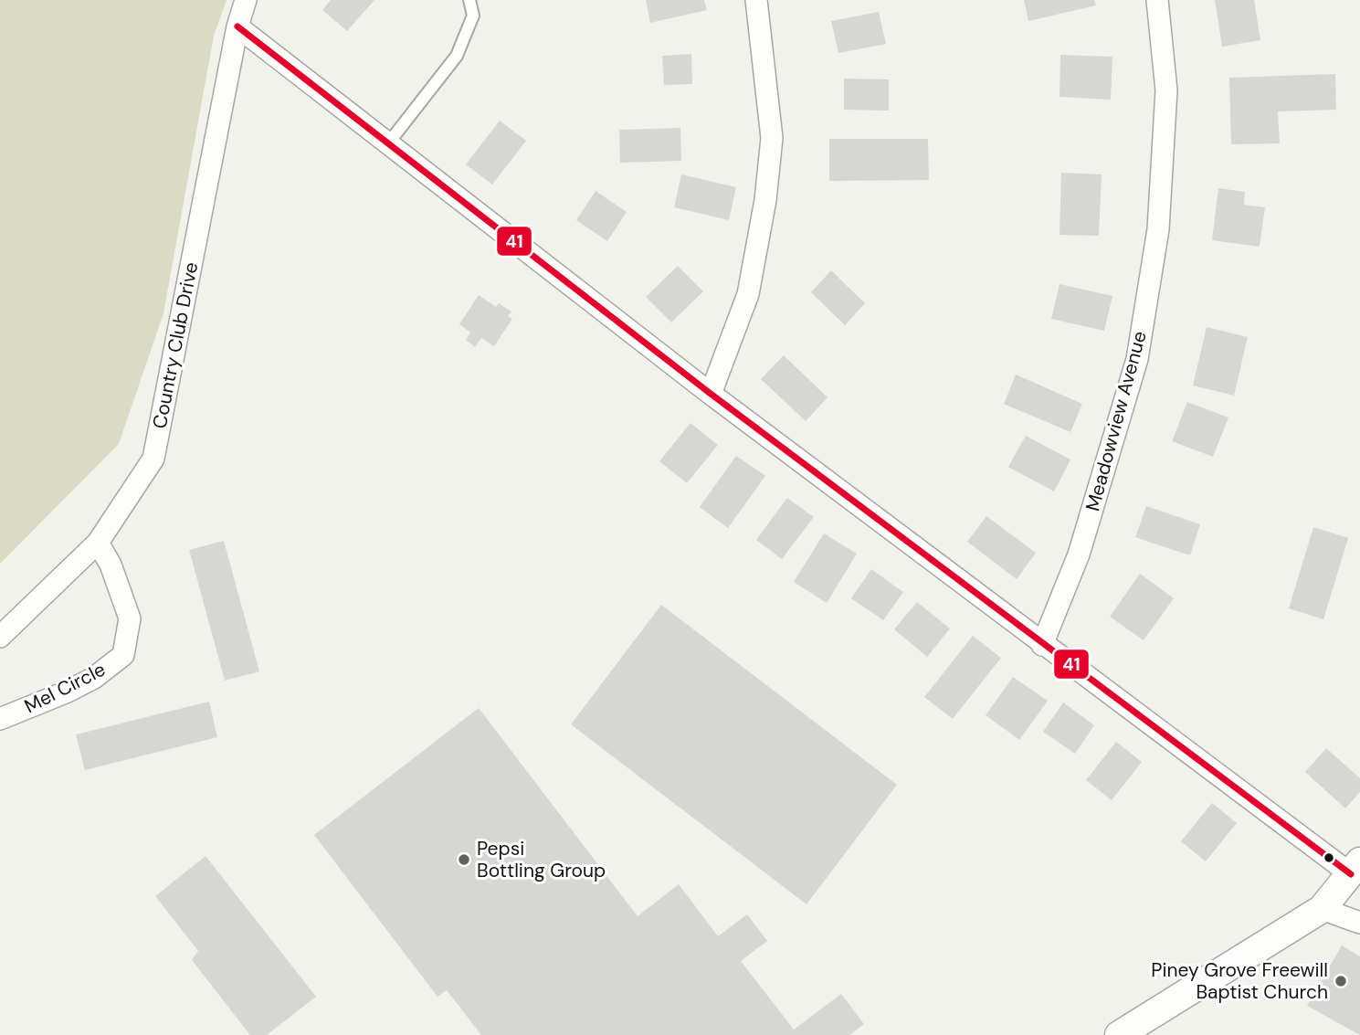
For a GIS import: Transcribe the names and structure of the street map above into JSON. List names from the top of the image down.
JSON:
{
  "streets": {
    "street": ["Country Club Drive", "Meadowview Avenue", "Mel Circle"]
  },
  "crossings": [
    ["Country Club Drive", "Mel Circle"]
  ],
  "places": ["Pepsi Bottling Group", "Piney Grove Freewill Baptist Church"],
  "lines": ["transit line 41"]
}
